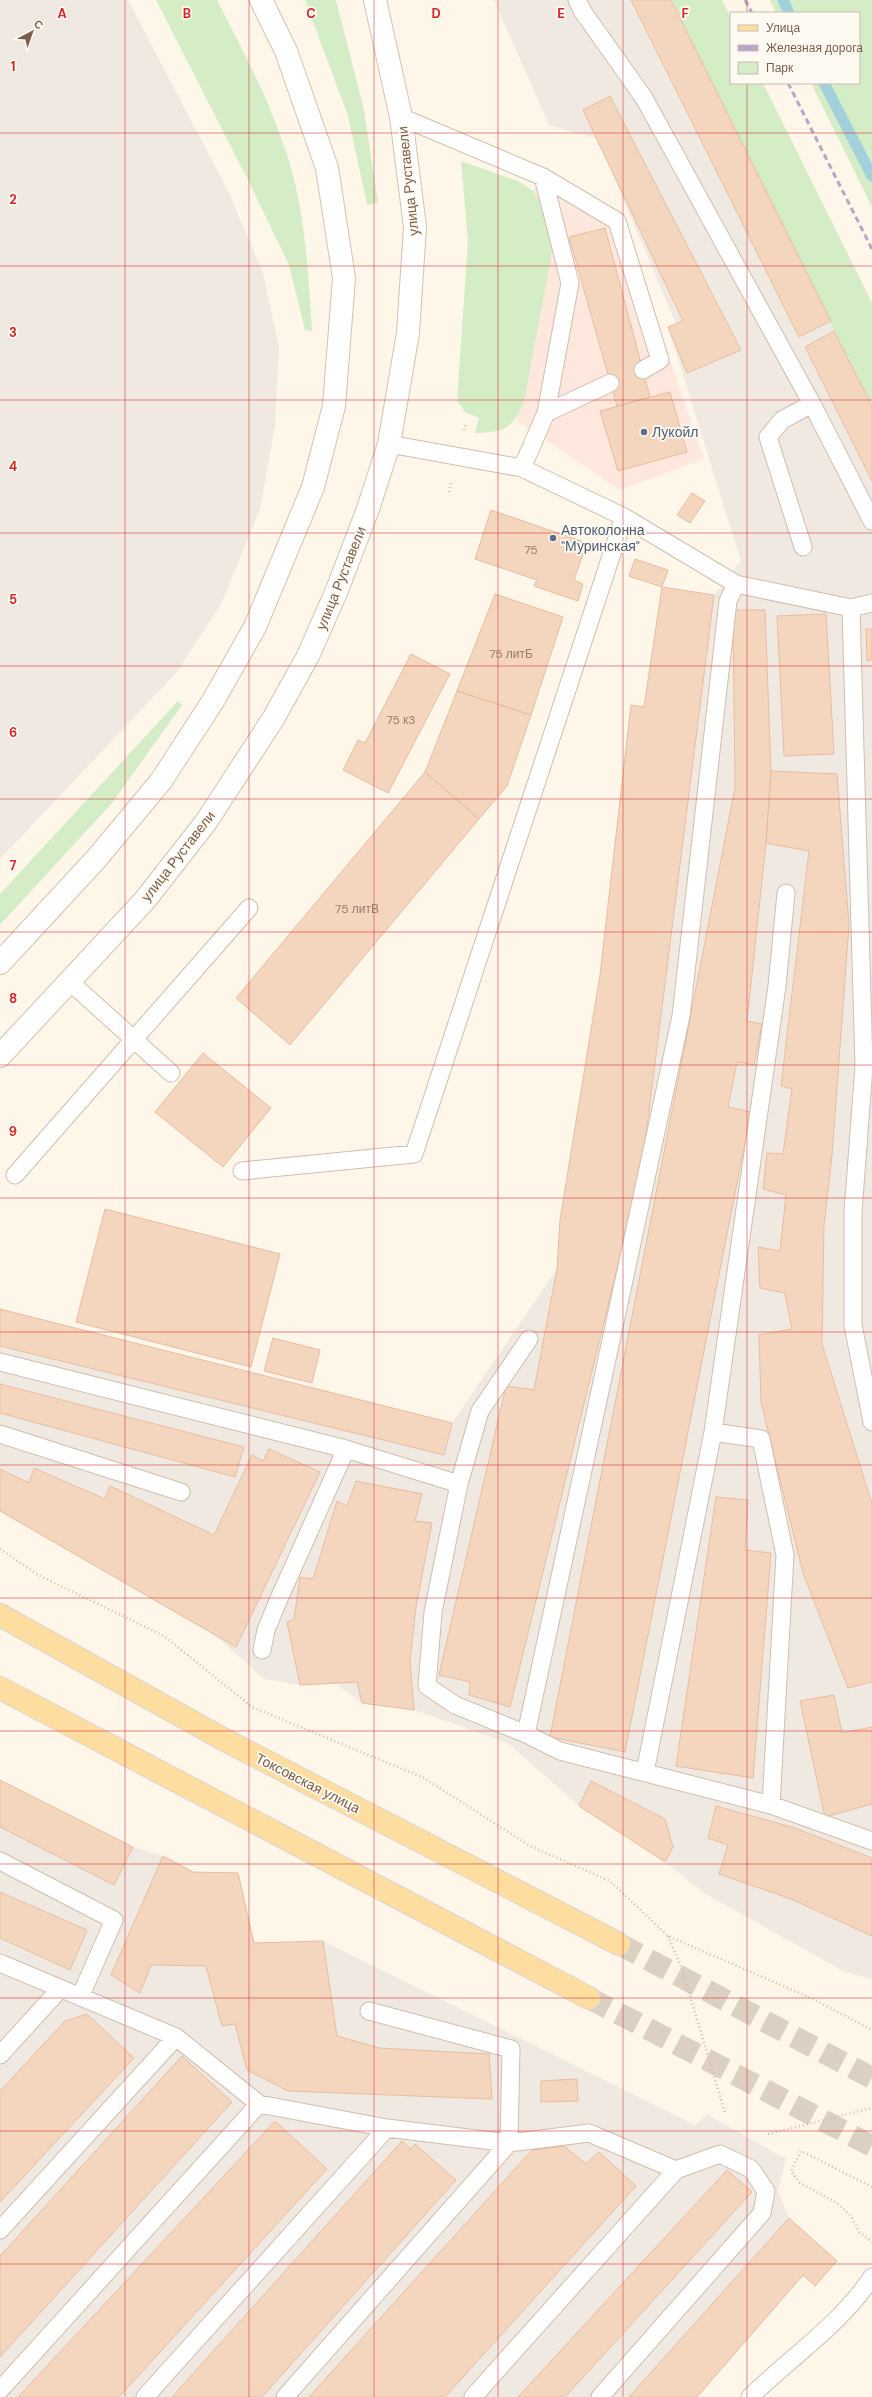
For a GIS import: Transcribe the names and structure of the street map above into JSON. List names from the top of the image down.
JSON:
{
  "streets": {
    "main road": ["улица Руставели", "Токсовская улица"]
  },
  "places": ["Лукойл", "Автоколонна \"Муринская\""],
  "house_numbers": [
    "75",
    "75 литБ",
    "75 к3",
    "75 литВ"
  ],
  "legend": ["Улица", "Железная дорога", "Парк"],
  "north": "top right",
  "grid": {
    "columns": [
      "A",
      "B",
      "C",
      "D",
      "E",
      "F"
    ],
    "rows": [
      "1",
      "2",
      "3",
      "4",
      "5",
      "6",
      "7",
      "8",
      "9"
    ]
  }
}
